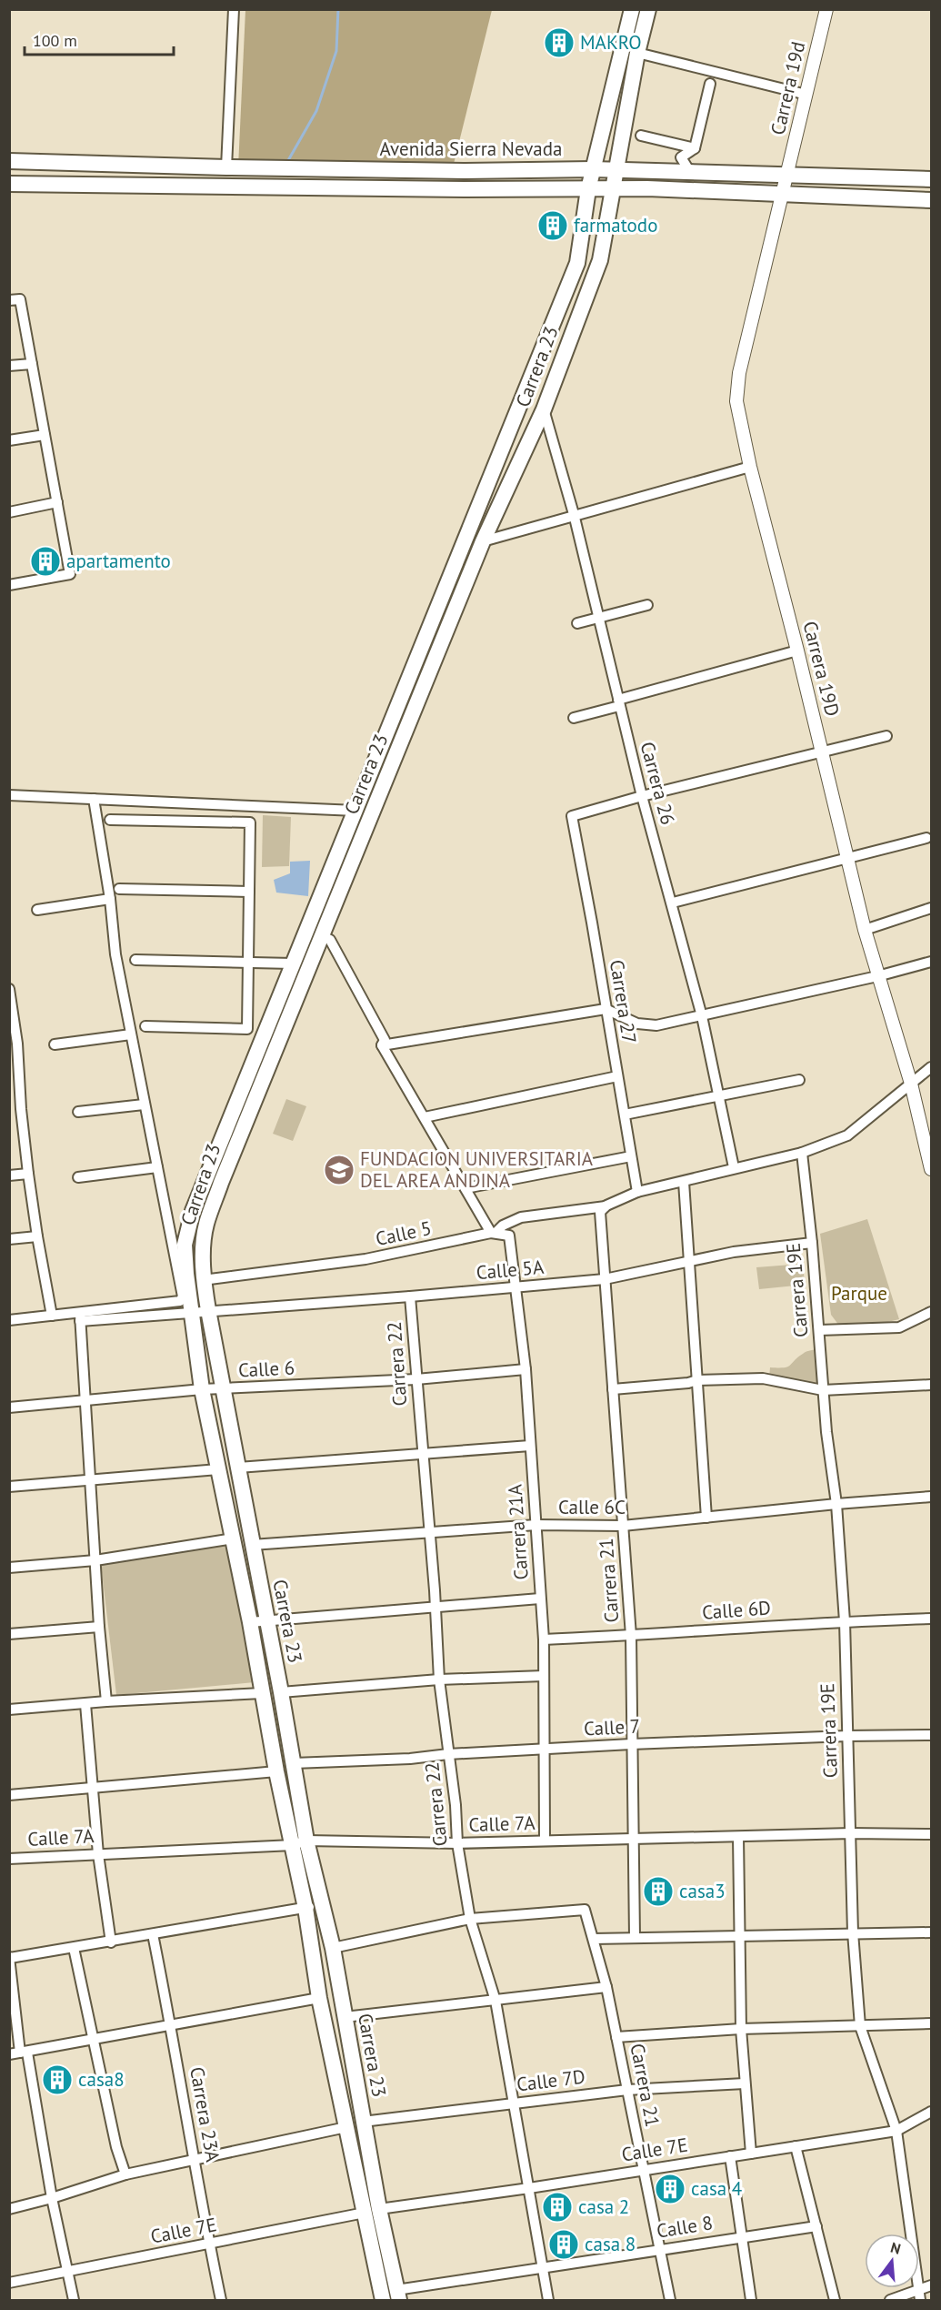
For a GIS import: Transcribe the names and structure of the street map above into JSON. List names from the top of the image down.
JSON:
{
  "streets": {
    "main road": ["Avenida Sierra Nevada", "Carrera 23"],
    "street": [
      "Carrera 19d",
      "Carrera 19D",
      "Carrera 26",
      "Carrera 27",
      "Calle 5",
      "Calle 5A",
      "Carrera 19E",
      "Carrera 22",
      "Calle 6",
      "Calle 6C",
      "Carrera 21A",
      "Carrera 21",
      "Calle 6D",
      "Calle 7",
      "Calle 7A",
      "Calle 7D",
      "Carrera 23A",
      "Calle 7E",
      "Calle 8"
    ]
  },
  "crossings": [
    ["Carrera 19d", "Avenida Sierra Nevada"],
    ["Carrera 19d", "Carrera 19D"],
    ["Avenida Sierra Nevada", "Carrera 23"],
    ["Avenida Sierra Nevada", "Carrera 19D"],
    ["Carrera 23", "Carrera 26"],
    ["Carrera 23", "Calle 5"],
    ["Carrera 23", "Calle 5A"],
    ["Carrera 23", "Calle 6"],
    ["Carrera 23", "Calle 6C"],
    ["Carrera 23", "Carrera 21A"],
    ["Carrera 23", "Calle 7"],
    ["Carrera 23", "Calle 7A"],
    ["Carrera 23", "Calle 7D"],
    ["Carrera 23", "Calle 7E"],
    ["Carrera 23", "Calle 8"],
    ["Carrera 19D", "Calle 5"],
    ["Carrera 26", "Carrera 27"],
    ["Carrera 26", "Calle 5"],
    ["Carrera 27", "Calle 5"],
    ["Calle 5", "Carrera 19E"],
    ["Calle 5", "Carrera 21A"],
    ["Calle 5", "Carrera 21"],
    ["Calle 5A", "Carrera 19E"],
    ["Calle 5A", "Carrera 22"],
    ["Calle 5A", "Carrera 21A"],
    ["Calle 5A", "Carrera 21"],
    ["Carrera 19E", "Calle 6C"],
    ["Carrera 19E", "Calle 6D"],
    ["Carrera 19E", "Calle 7"],
    ["Carrera 19E", "Calle 7A"],
    ["Carrera 19E", "Calle 7E"],
    ["Carrera 22", "Calle 6"],
    ["Carrera 22", "Calle 6C"],
    ["Carrera 22", "Carrera 21"],
    ["Carrera 22", "Calle 7"],
    ["Carrera 22", "Calle 7A"],
    ["Carrera 22", "Calle 7D"],
    ["Carrera 22", "Calle 7E"],
    ["Carrera 22", "Calle 8"],
    ["Calle 6", "Carrera 21A"],
    ["Calle 6C", "Carrera 21A"],
    ["Calle 6C", "Carrera 21"],
    ["Carrera 21A", "Calle 6D"],
    ["Carrera 21A", "Calle 7"],
    ["Carrera 21A", "Calle 7A"],
    ["Carrera 21", "Calle 6D"],
    ["Carrera 21", "Calle 7"],
    ["Carrera 21", "Calle 7A"],
    ["Carrera 21", "Calle 7D"],
    ["Carrera 21", "Calle 7E"],
    ["Carrera 21", "Calle 8"],
    ["Carrera 23A", "Calle 7E"]
  ],
  "parks": ["Parque"],
  "places": {
    "building": [
      "MAKRO",
      "farmatodo",
      "apartamento",
      "casa3",
      "casa8",
      "casa 4",
      "casa 2",
      "casa 8"
    ],
    "school or university": ["FUNDACION UNIVERSITARIA DEL AREA ANDINA"]
  },
  "scale_bar": "100 m",
  "north": "top"
}
